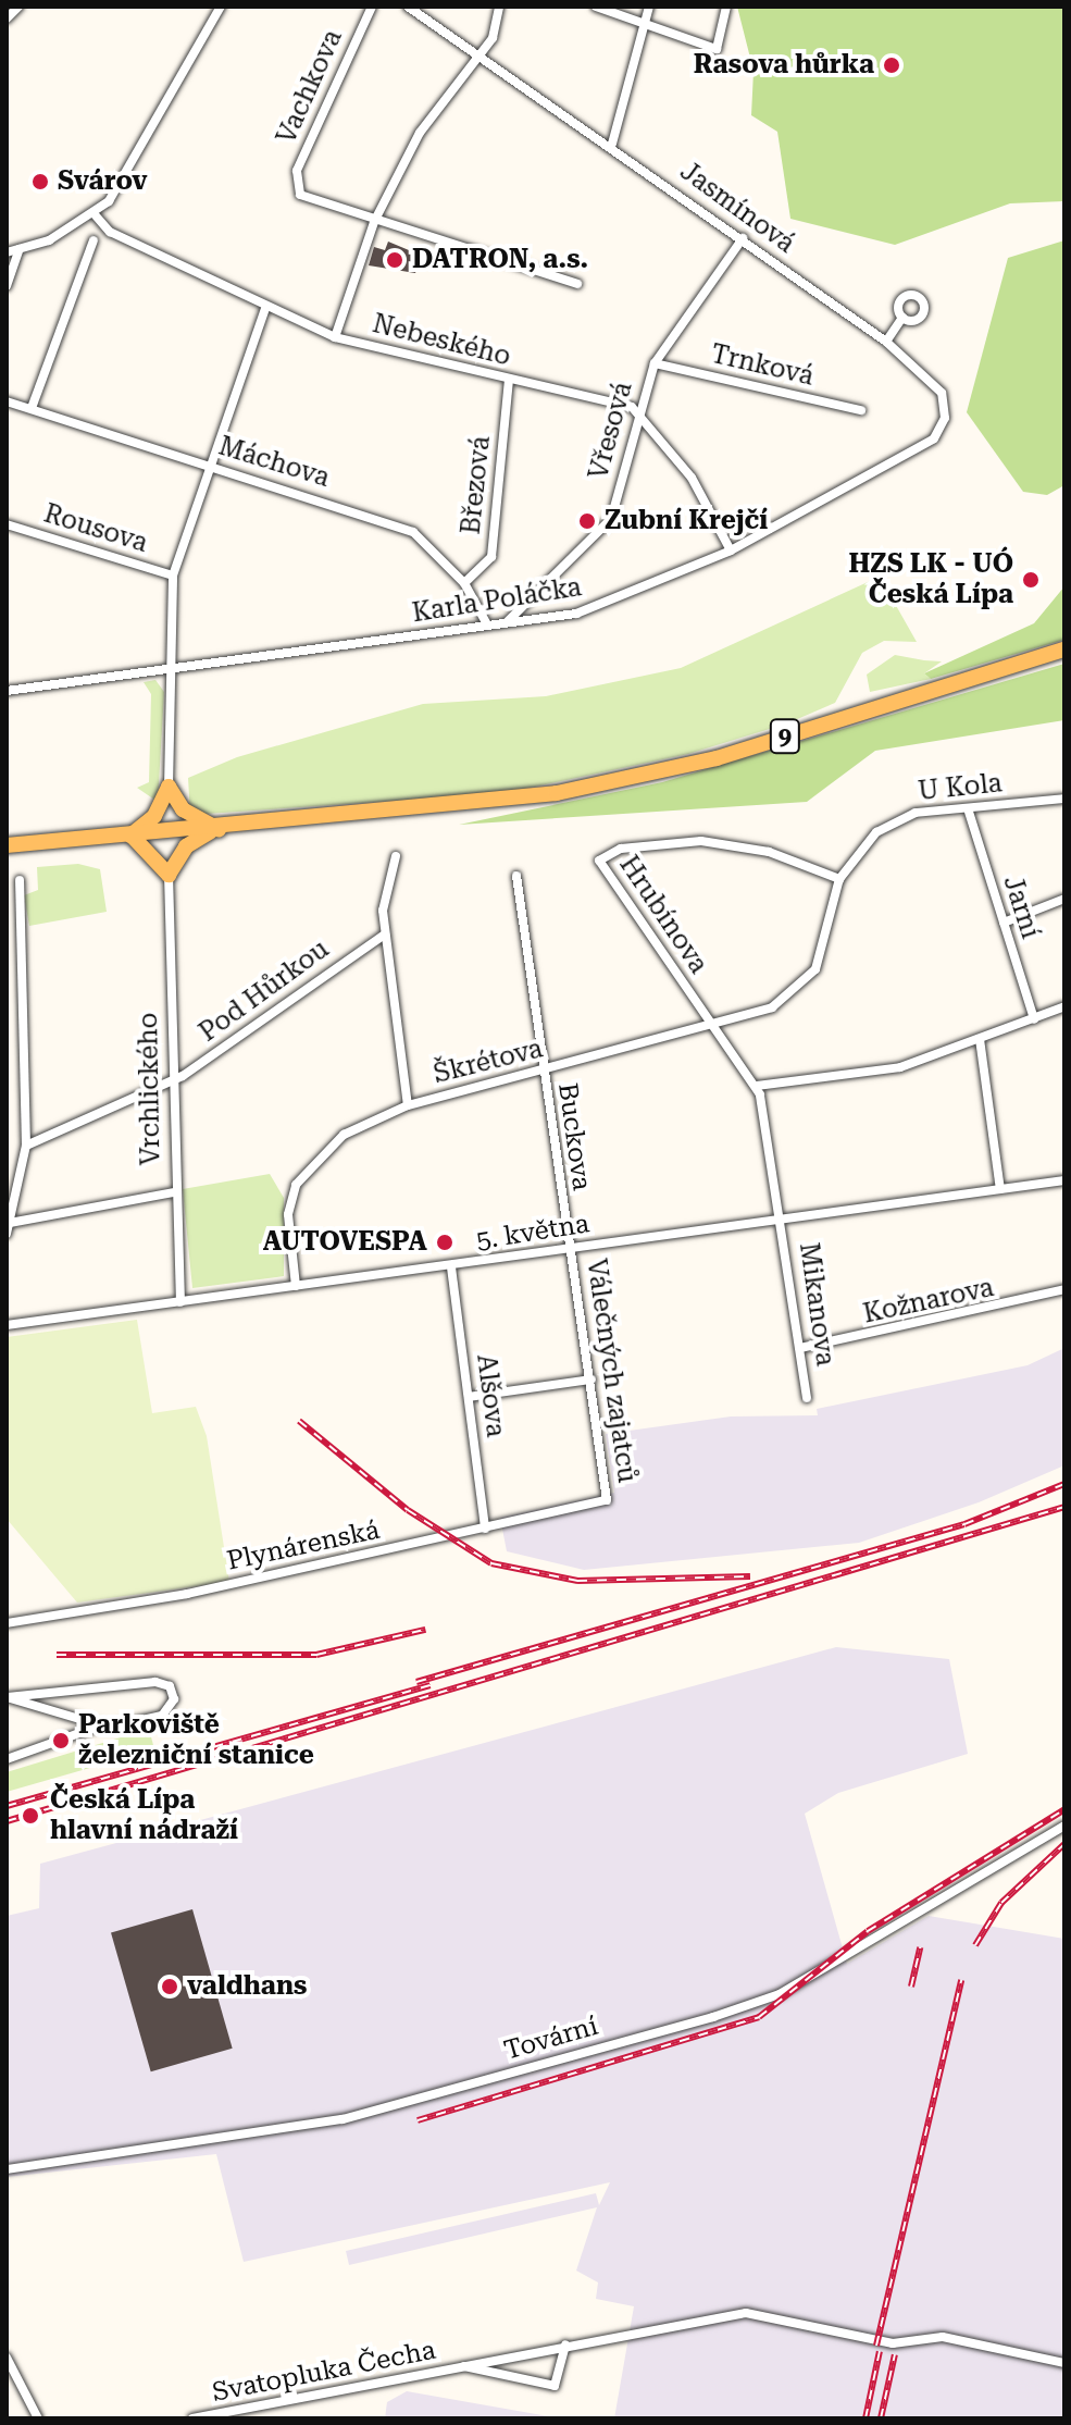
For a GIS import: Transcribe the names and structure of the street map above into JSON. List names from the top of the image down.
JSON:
{
  "streets": {
    "main road": ["9"],
    "street": [
      "Vachkova",
      "Jasmínová",
      "Nebeského",
      "Trnková",
      "Vřesová",
      "Máchova",
      "Březová",
      "Rousova",
      "Karla Poláčka",
      "U Kola",
      "Jarní",
      "Hrubínova",
      "Pod Hůrkou",
      "Škrétova",
      "Vrchlického",
      "Buckova",
      "5. května",
      "Kožnarova",
      "Mikanova",
      "Válečných zajatců",
      "Alšova",
      "Plynárenská",
      "Tovární",
      "Svatopluka Čecha"
    ]
  },
  "crossings": [
    ["Jasmínová", "Vřesová"],
    ["Jasmínová", "Karla Poláčka"],
    ["Nebeského", "Vřesová"],
    ["Nebeského", "Březová"],
    ["Nebeského", "Karla Poláčka"],
    ["Trnková", "Vřesová"],
    ["Vřesová", "Karla Poláčka"],
    ["Máchova", "Březová"],
    ["Máchova", "Karla Poláčka"],
    ["U Kola", "Jarní"],
    ["U Kola", "Hrubínova"],
    ["U Kola", "Škrétova"],
    ["Hrubínova", "Škrétova"],
    ["Hrubínova", "5. května"],
    ["Hrubínova", "Mikanova"],
    ["Pod Hůrkou", "Vrchlického"],
    ["Škrétova", "Buckova"],
    ["Škrétova", "5. května"],
    ["Vrchlického", "5. května"],
    ["Buckova", "5. května"],
    ["Buckova", "Válečných zajatců"],
    ["5. května", "Mikanova"],
    ["5. května", "Válečných zajatců"],
    ["5. května", "Alšova"],
    ["Kožnarova", "Mikanova"],
    ["Válečných zajatců", "Plynárenská"],
    ["Alšova", "Plynárenská"]
  ],
  "places": [
    "Rasova hůrka",
    "Svárov",
    "DATRON, a.s.",
    "Zubní Krejčí",
    "HZS LK - UÓ Česká Lípa",
    "AUTOVESPA",
    "Parkoviště železniční stanice",
    "Česká Lípa hlavní nádraží",
    "valdhans"
  ]
}
